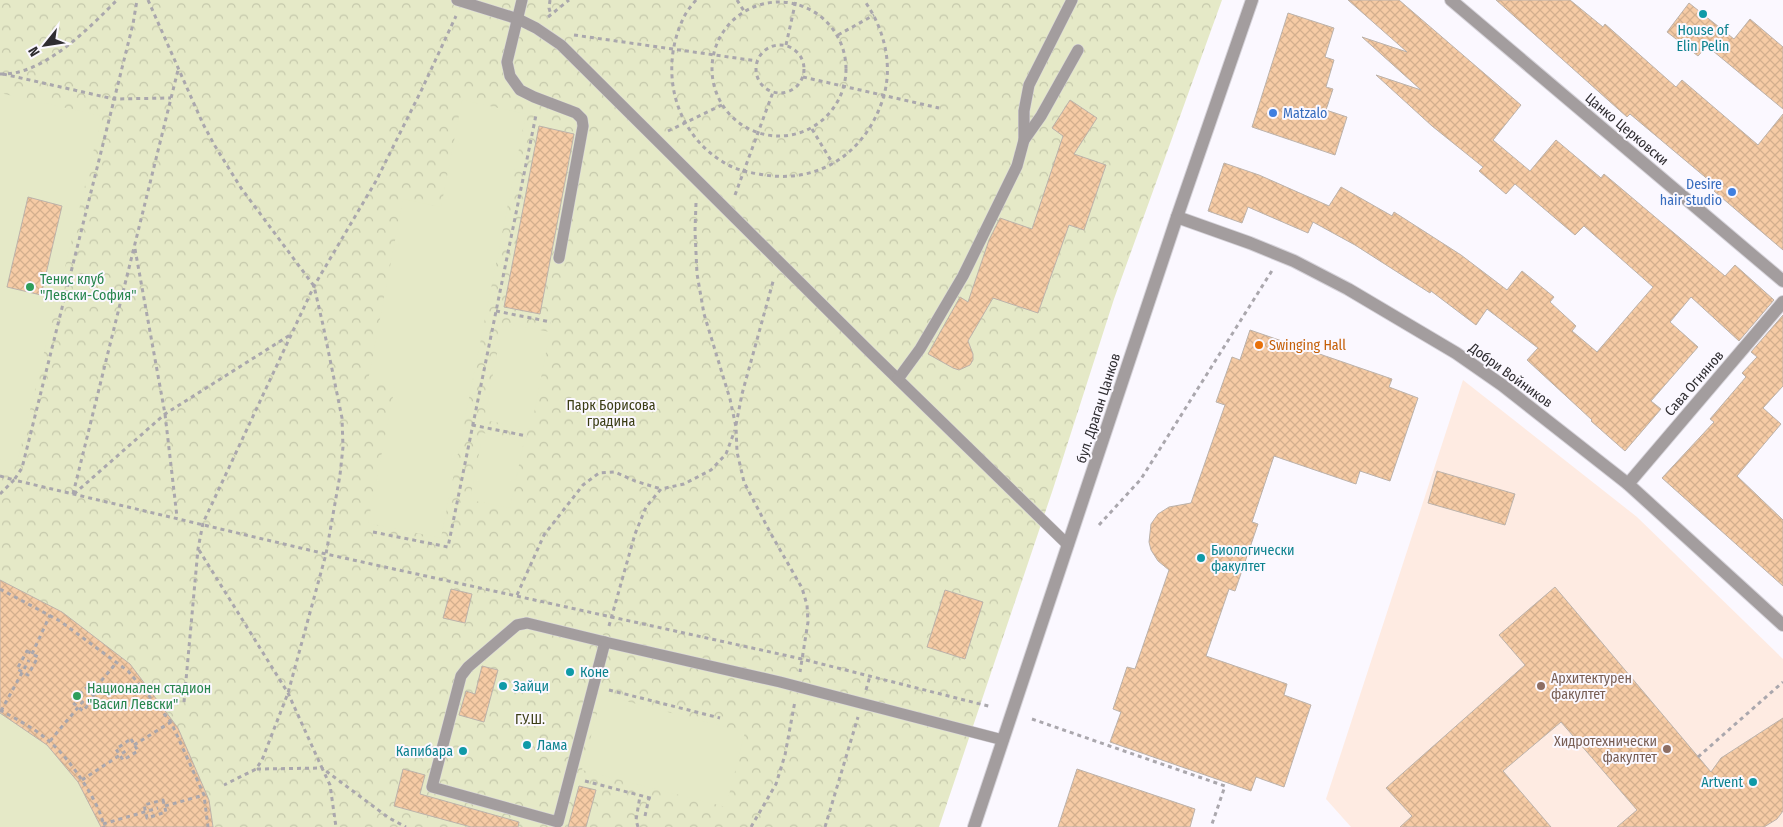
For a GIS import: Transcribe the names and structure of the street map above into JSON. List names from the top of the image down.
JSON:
{
  "streets": {
    "street": [
      "Цанко Церковски",
      "Добри Войников",
      "Сава Огнянов",
      "бул. Драган Цанков"
    ]
  },
  "crossings": [
    ["Добри Войников", "Сава Огнянов"],
    ["Добри Войников", "бул. Драган Цанков"]
  ],
  "parks": ["Парк Борисова градина", "Г.У.Ш."],
  "places": [
    "House of Elin Pelin",
    "Matzalo",
    "Desire hair studio",
    "Тенис клуб \"Левски-София\"",
    "Swinging Hall",
    "Биологически факултет",
    "Коне",
    "Зайци",
    "Архитектурен факултет",
    "Национален стадион \"Васил Левски\"",
    "Лама",
    "Хидротехнически факултет",
    "Капибара",
    "Artvent"
  ],
  "north": "bottom left"
}
